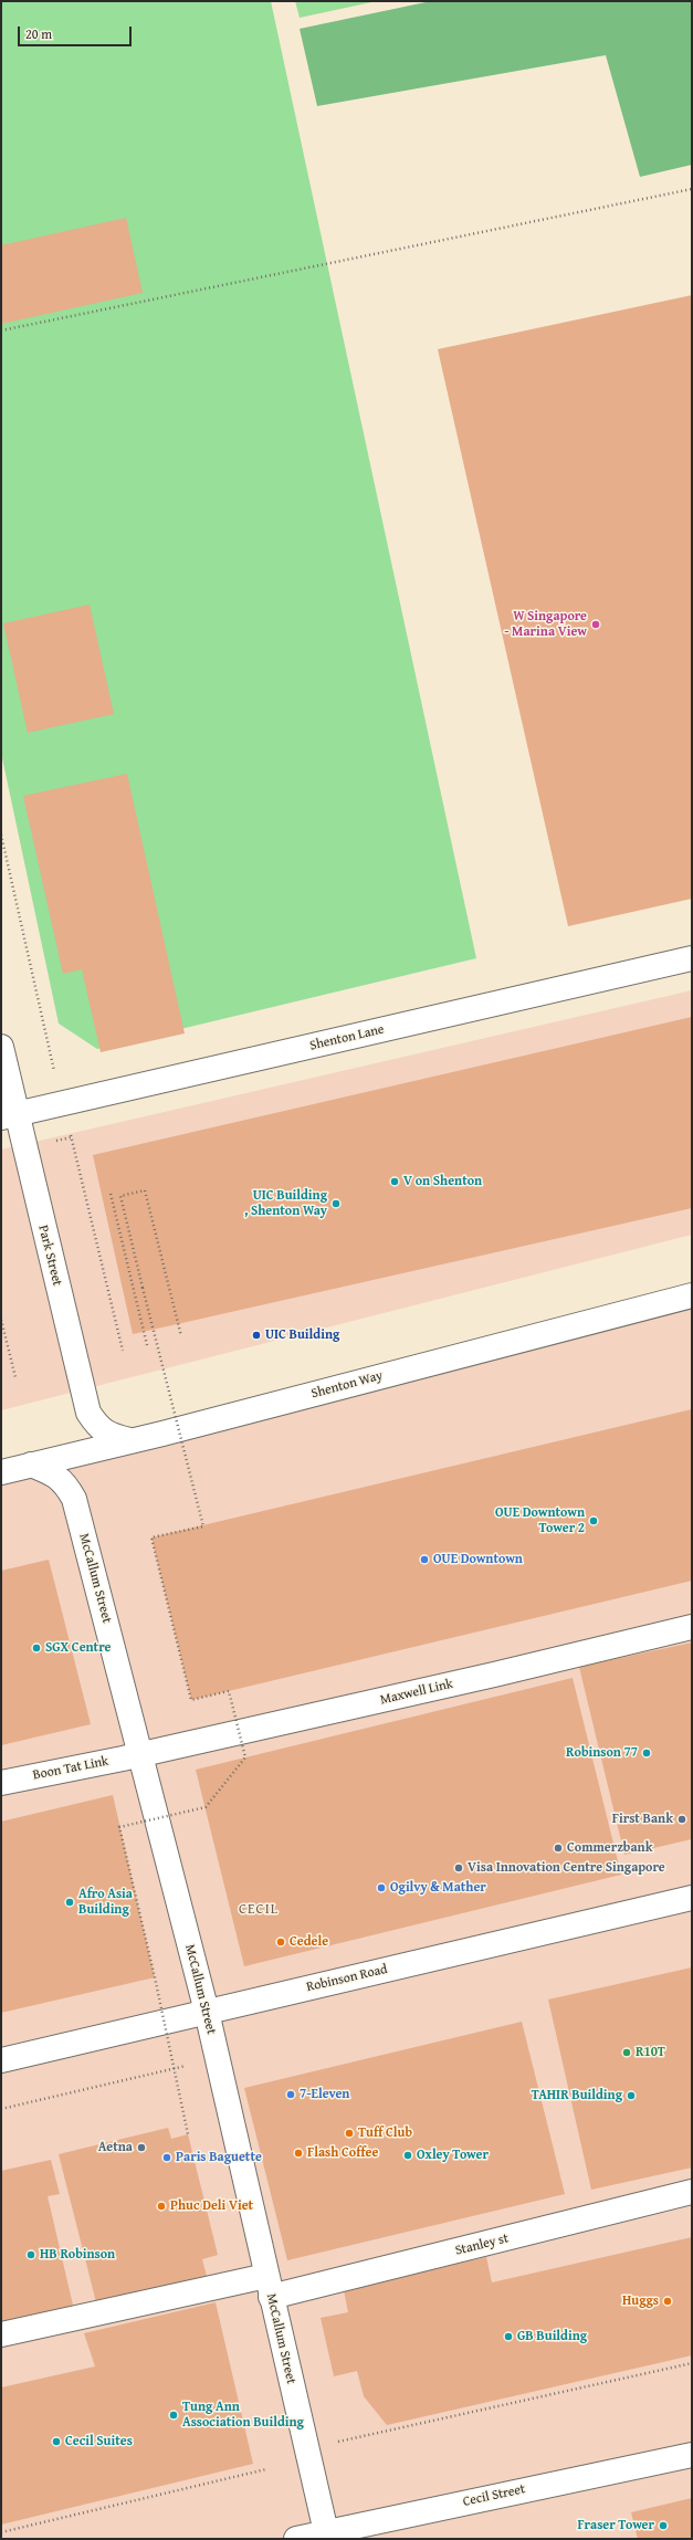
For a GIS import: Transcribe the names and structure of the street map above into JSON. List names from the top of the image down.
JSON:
{
  "streets": {
    "main road": [
      "Shenton Lane",
      "Park Street",
      "Shenton Way",
      "McCallum Street",
      "Maxwell Link",
      "Boon Tat Link",
      "Robinson Road",
      "Stanley st",
      "Cecil Street"
    ]
  },
  "crossings": [
    ["Shenton Lane", "Park Street"],
    ["Park Street", "Shenton Way"],
    ["Shenton Way", "McCallum Street"],
    ["McCallum Street", "Maxwell Link"],
    ["McCallum Street", "Boon Tat Link"],
    ["McCallum Street", "Robinson Road"],
    ["McCallum Street", "Stanley st"],
    ["McCallum Street", "Cecil Street"],
    ["Maxwell Link", "Boon Tat Link"]
  ],
  "districts": ["CECIL"],
  "places": [
    "W Singapore - Marina View",
    "V on Shenton",
    "UIC Building , Shenton Way",
    "UIC Building",
    "OUE Downtown Tower 2",
    "OUE Downtown",
    "SGX Centre",
    "Robinson 77",
    "First Bank",
    "Commerzbank",
    "Visa Innovation Centre Singapore",
    "Ogilvy & Mather",
    "Afro Asia Building",
    "Cedele",
    "R10T",
    "7-Eleven",
    "TAHIR Building",
    "Tuff Club",
    "Aetna",
    "Flash Coffee",
    "Oxley Tower",
    "Paris Baguette",
    "Phuc Deli Viet",
    "HB Robinson",
    "Huggs",
    "GB Building",
    "Tung Ann Association Building",
    "Cecil Suites",
    "Fraser Tower"
  ],
  "scale_bar": "20 m"
}
